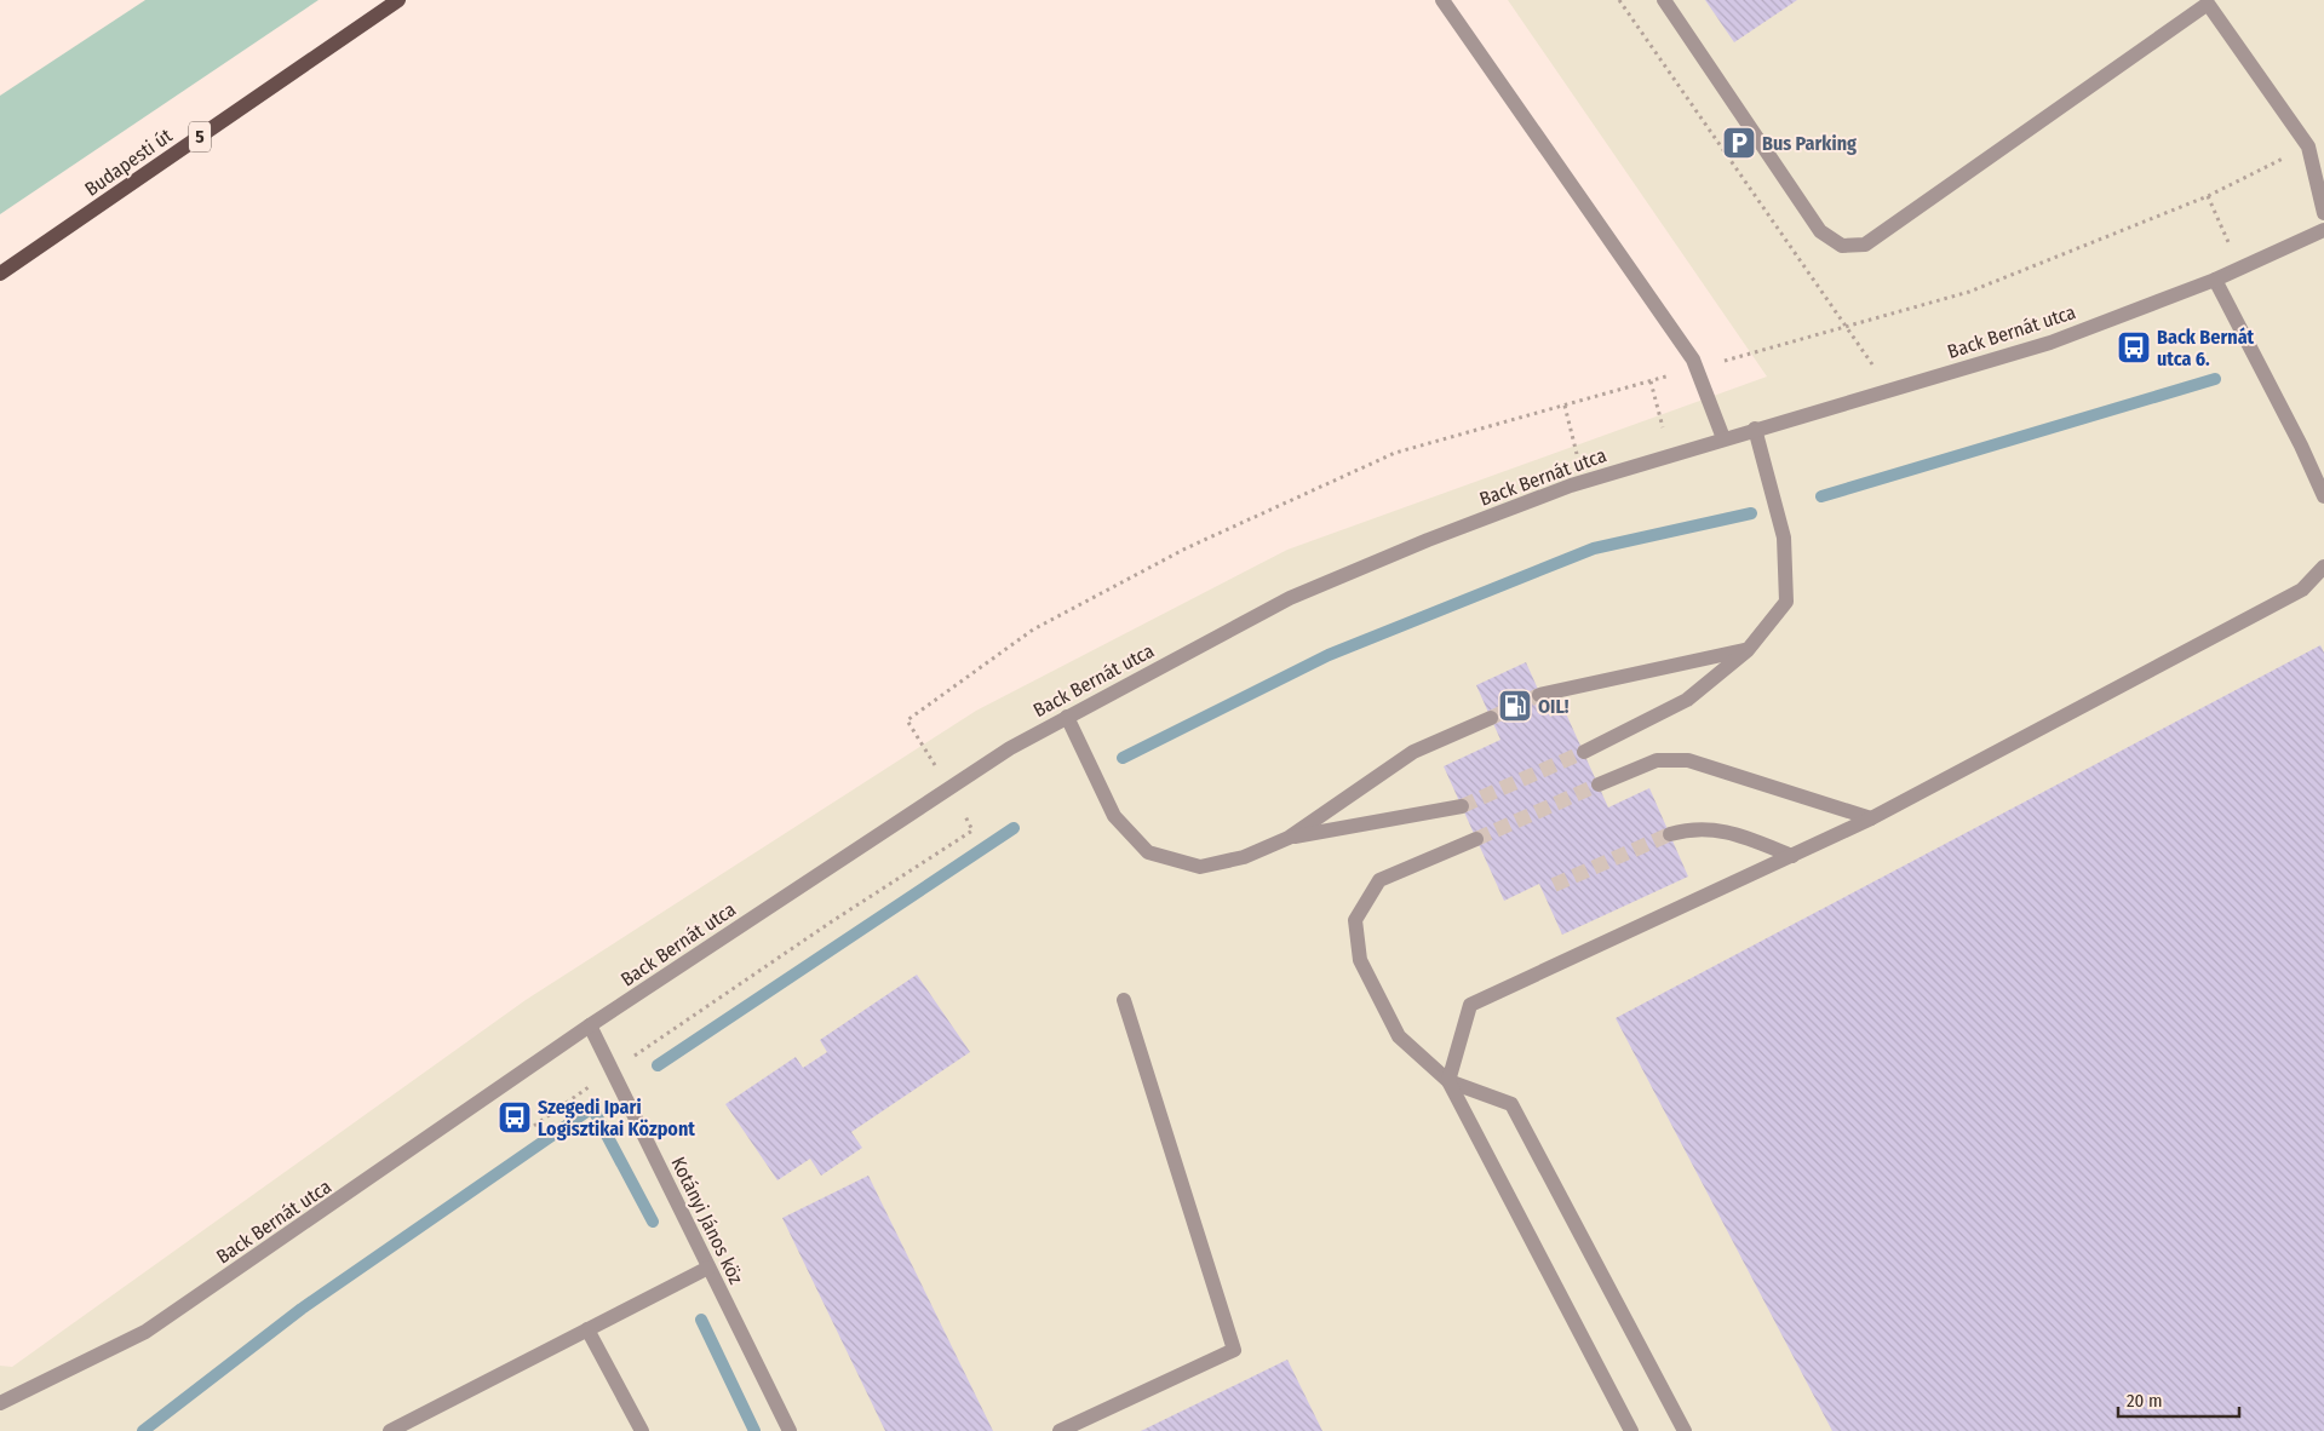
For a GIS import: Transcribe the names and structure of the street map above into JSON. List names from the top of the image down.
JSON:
{
  "streets": {
    "main road": ["5", "Budapesti út"],
    "street": ["Back Bernát utca", "Kotányi János köz"]
  },
  "crossings": [
    ["Back Bernát utca", "Kotányi János köz"]
  ],
  "places": {
    "parking": ["Bus Parking"],
    "bus stop": ["Back Bernát utca 6.", "Szegedi Ipari Logisztikai Központ"],
    "fuel station": ["OIL!"]
  },
  "scale_bar": "20 m"
}
